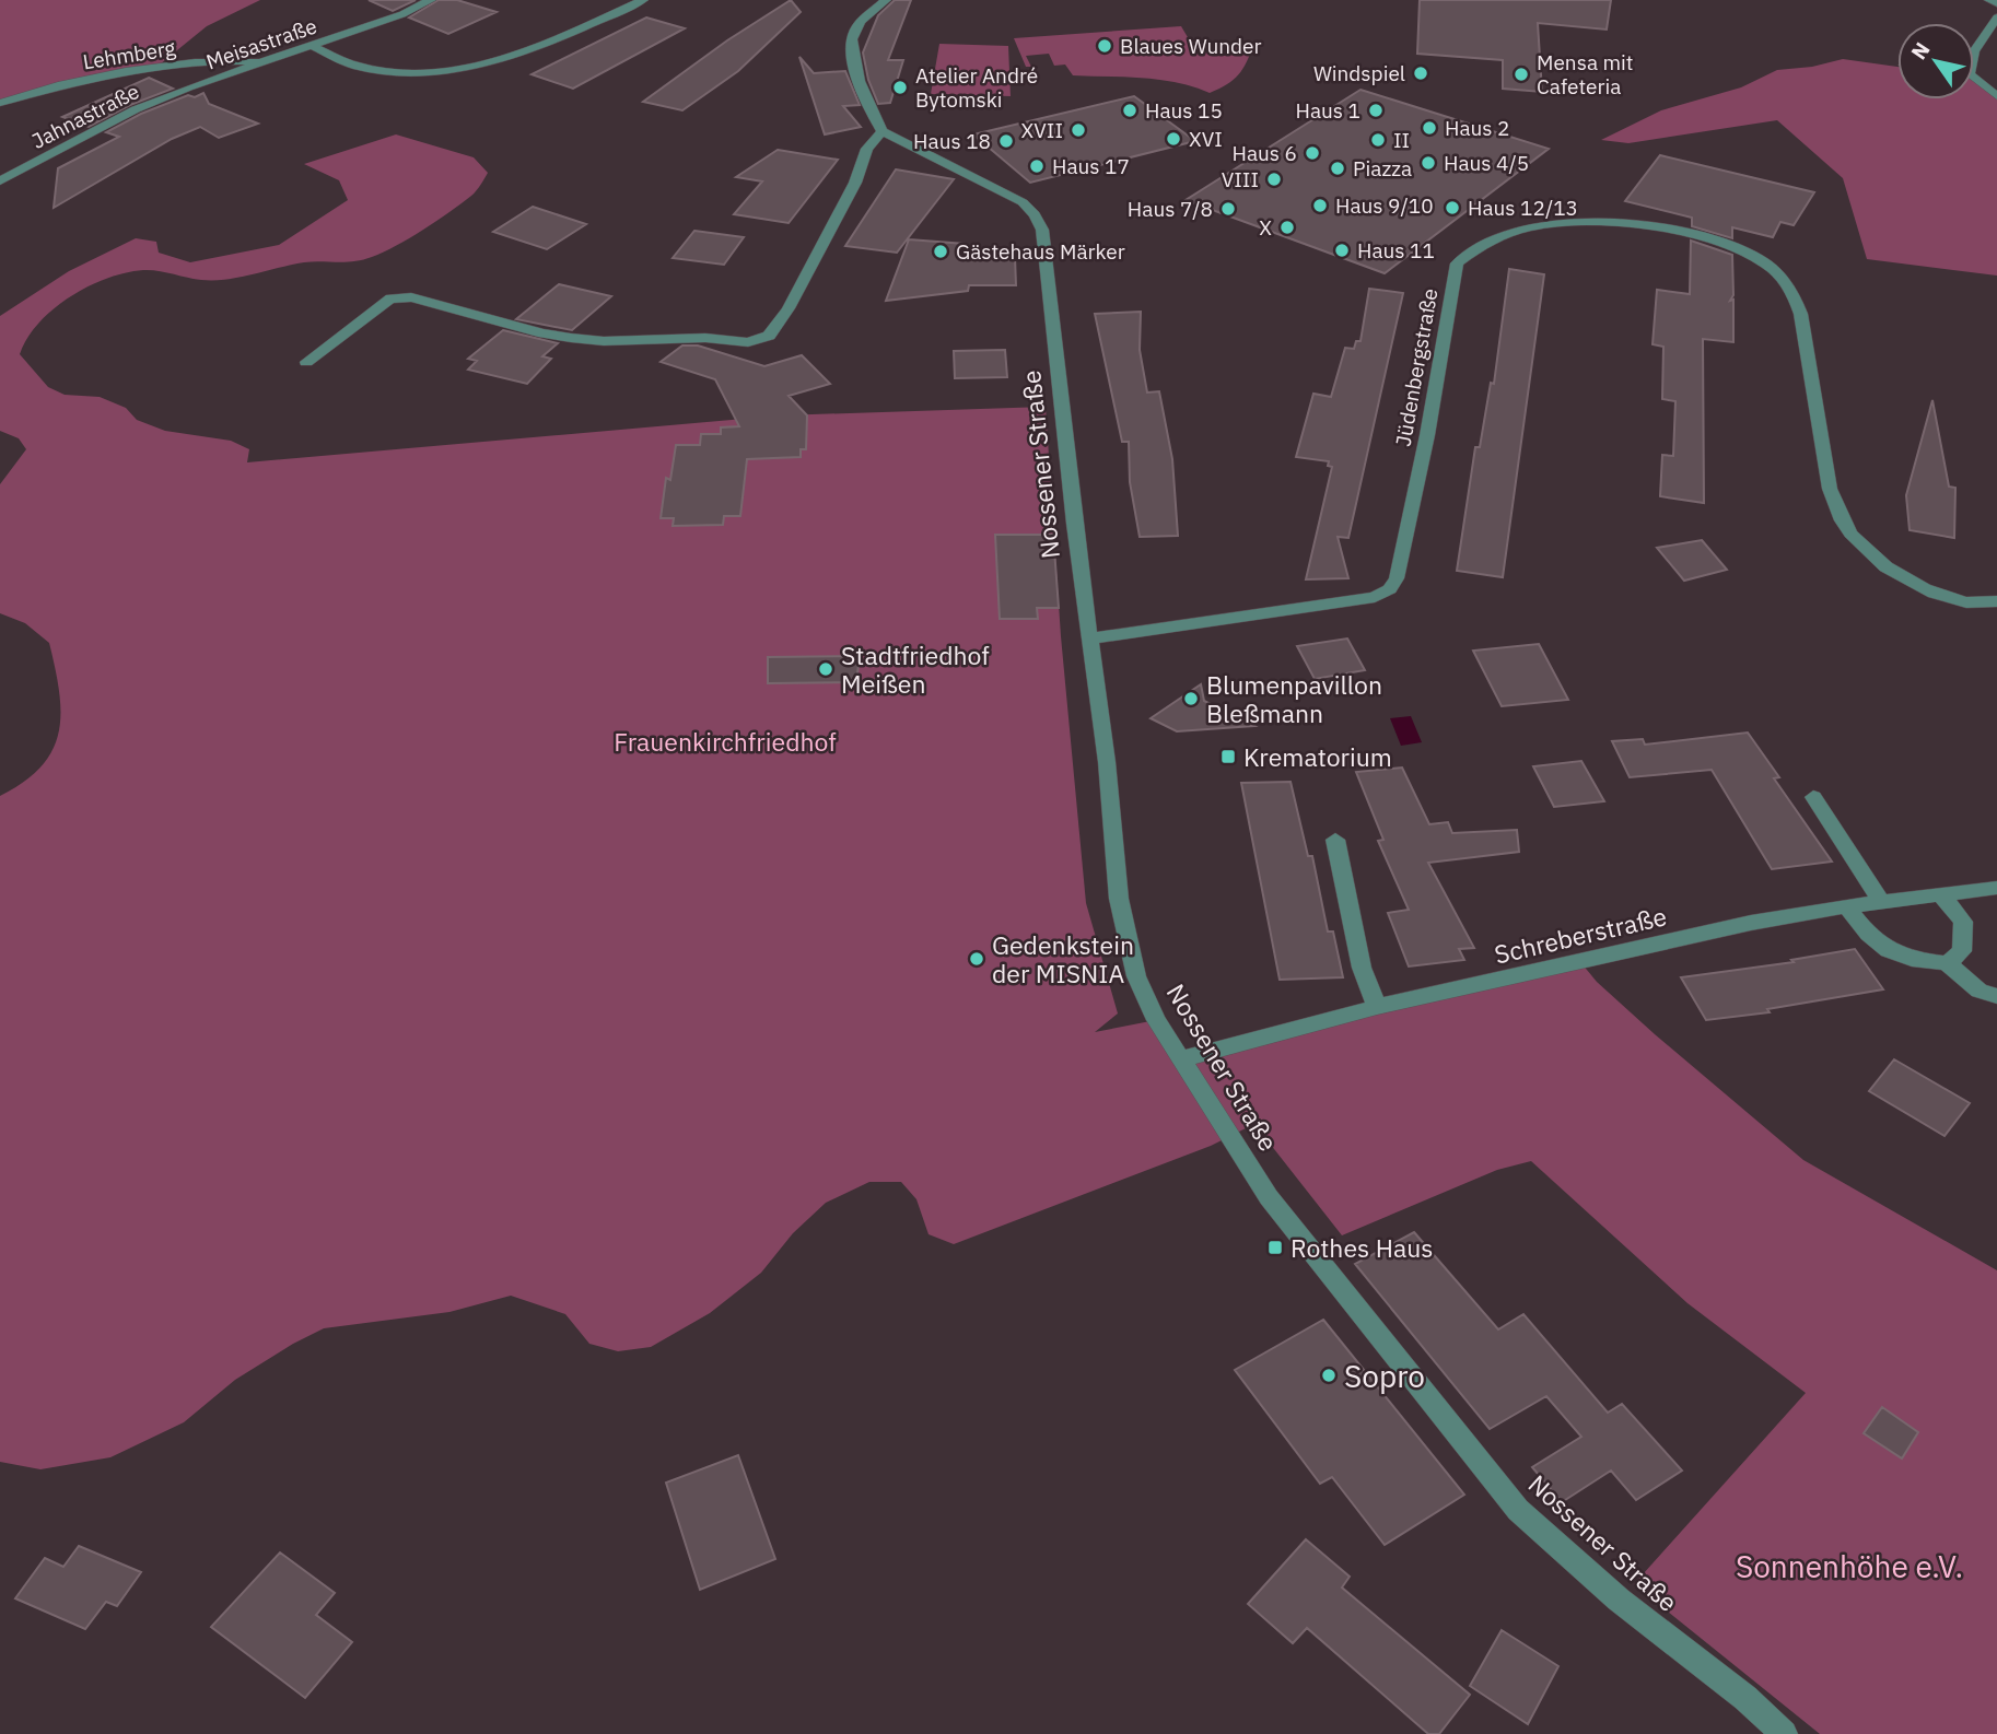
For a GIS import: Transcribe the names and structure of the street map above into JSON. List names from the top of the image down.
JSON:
{
  "streets": {
    "street": [
      "Meisastraße",
      "Lehmberg",
      "Jahnastraße",
      "Jüdenbergstraße",
      "Nossener Straße",
      "Schreberstraße"
    ]
  },
  "crossings": [
    ["Meisastraße", "Lehmberg"],
    ["Meisastraße", "Jahnastraße"],
    ["Jüdenbergstraße", "Nossener Straße"],
    ["Nossener Straße", "Schreberstraße"]
  ],
  "parks": ["Frauenkirchfriedhof", "Sonnenhöhe e.V."],
  "places": {
    "other": [
      "Blaues Wunder",
      "Windspiel",
      "Mensa mit Cafeteria",
      "Atelier André Bytomski",
      "Haus 15",
      "Haus 1",
      "Haus 2",
      "XVII",
      "XVI",
      "II",
      "Haus 18",
      "Haus 6",
      "Haus 4/5",
      "Haus 17",
      "Piazza",
      "VIII",
      "Haus 9/10",
      "Haus 12/13",
      "Haus 7/8",
      "X",
      "Haus 11",
      "Gästehaus Märker",
      "Stadtfriedhof Meißen",
      "Blumenpavillon Bleßmann",
      "Gedenkstein der MISNIA",
      "Sopro"
    ],
    "transit": ["Krematorium", "Rothes Haus"]
  },
  "north": "top left"
}
